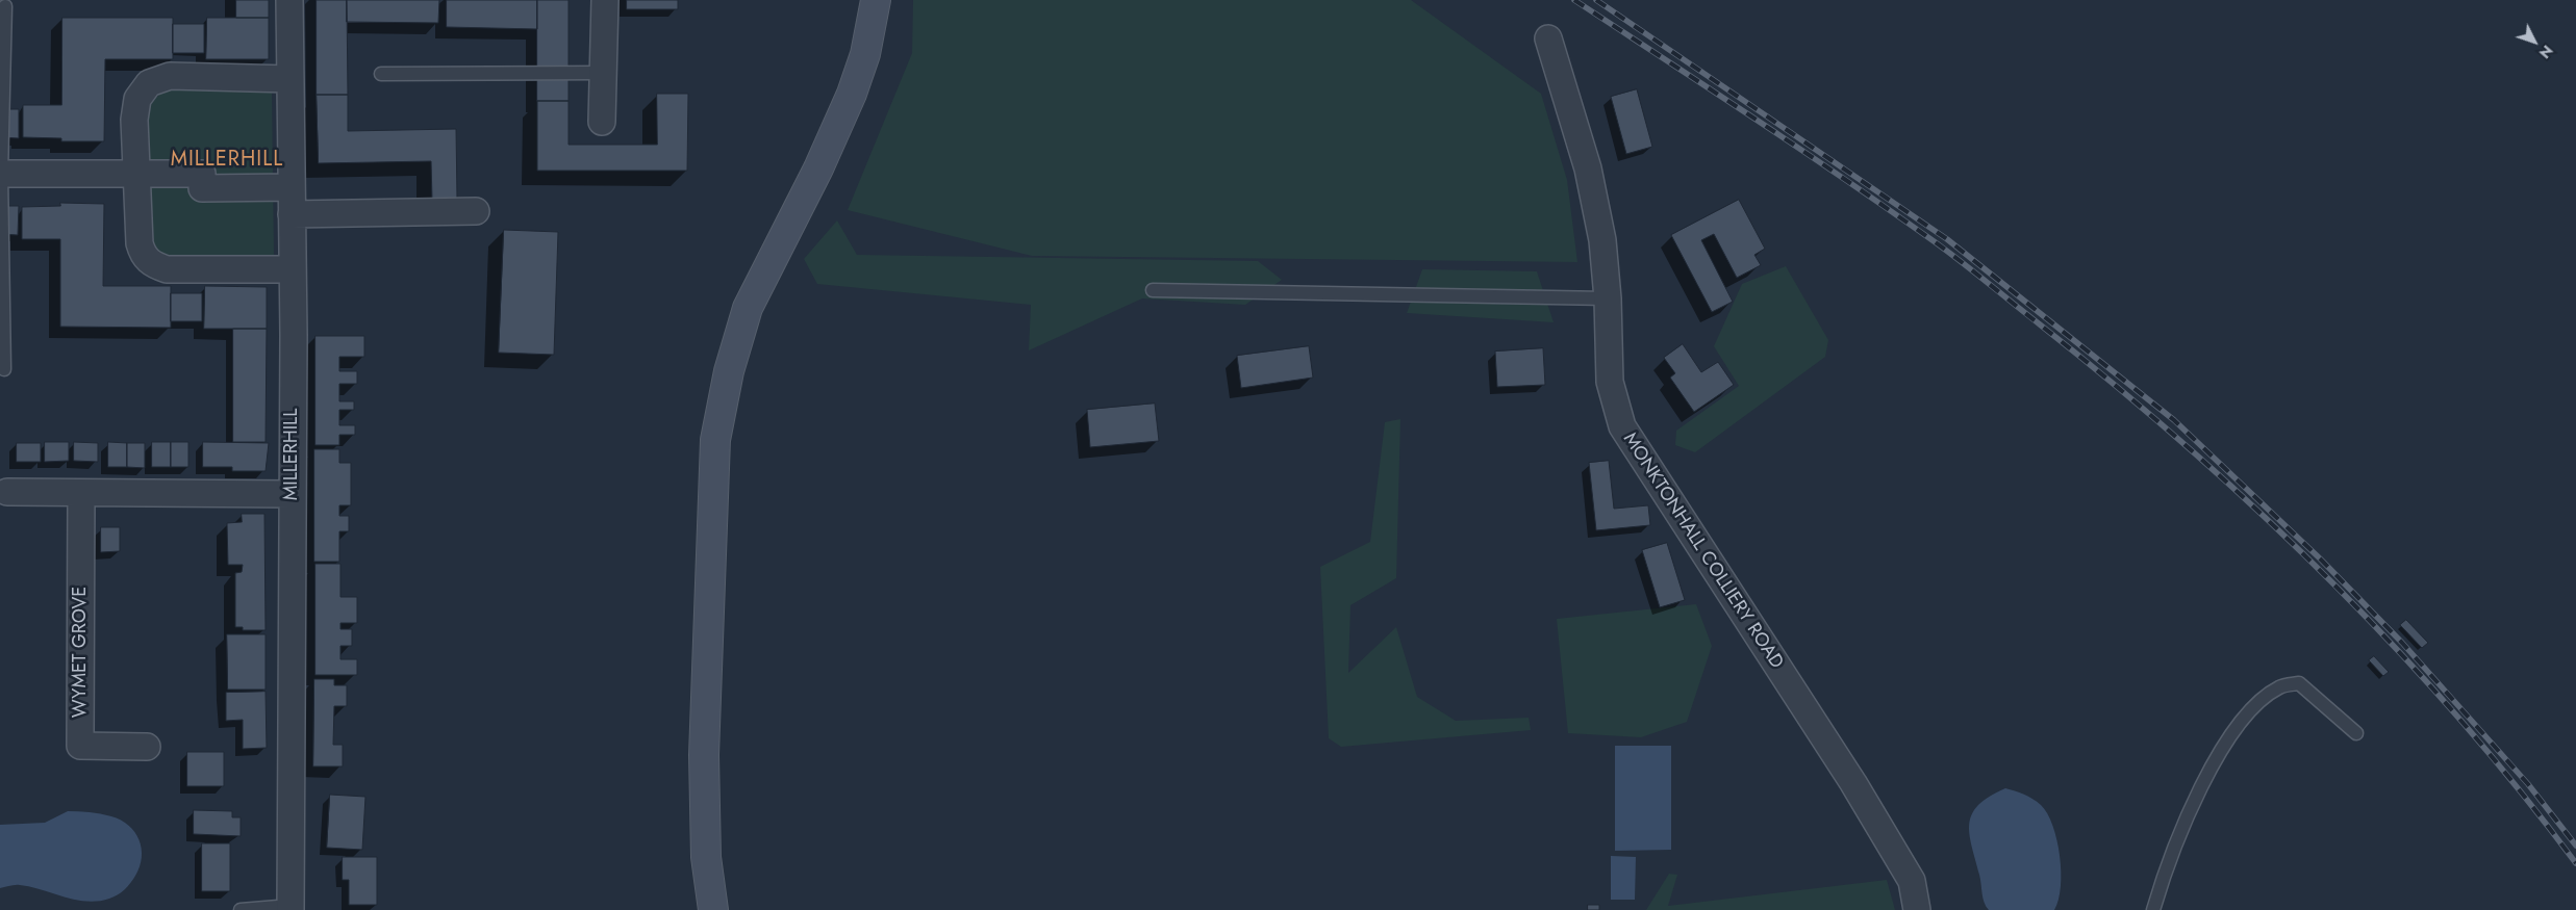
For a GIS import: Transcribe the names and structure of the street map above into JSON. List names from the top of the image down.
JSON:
{
  "streets": {
    "street": ["MILLERHILL", "MONKTONHALL COLLIERY ROAD", "WYMET GROVE"]
  },
  "districts": ["MILLERHILL"],
  "north": "bottom right"
}
